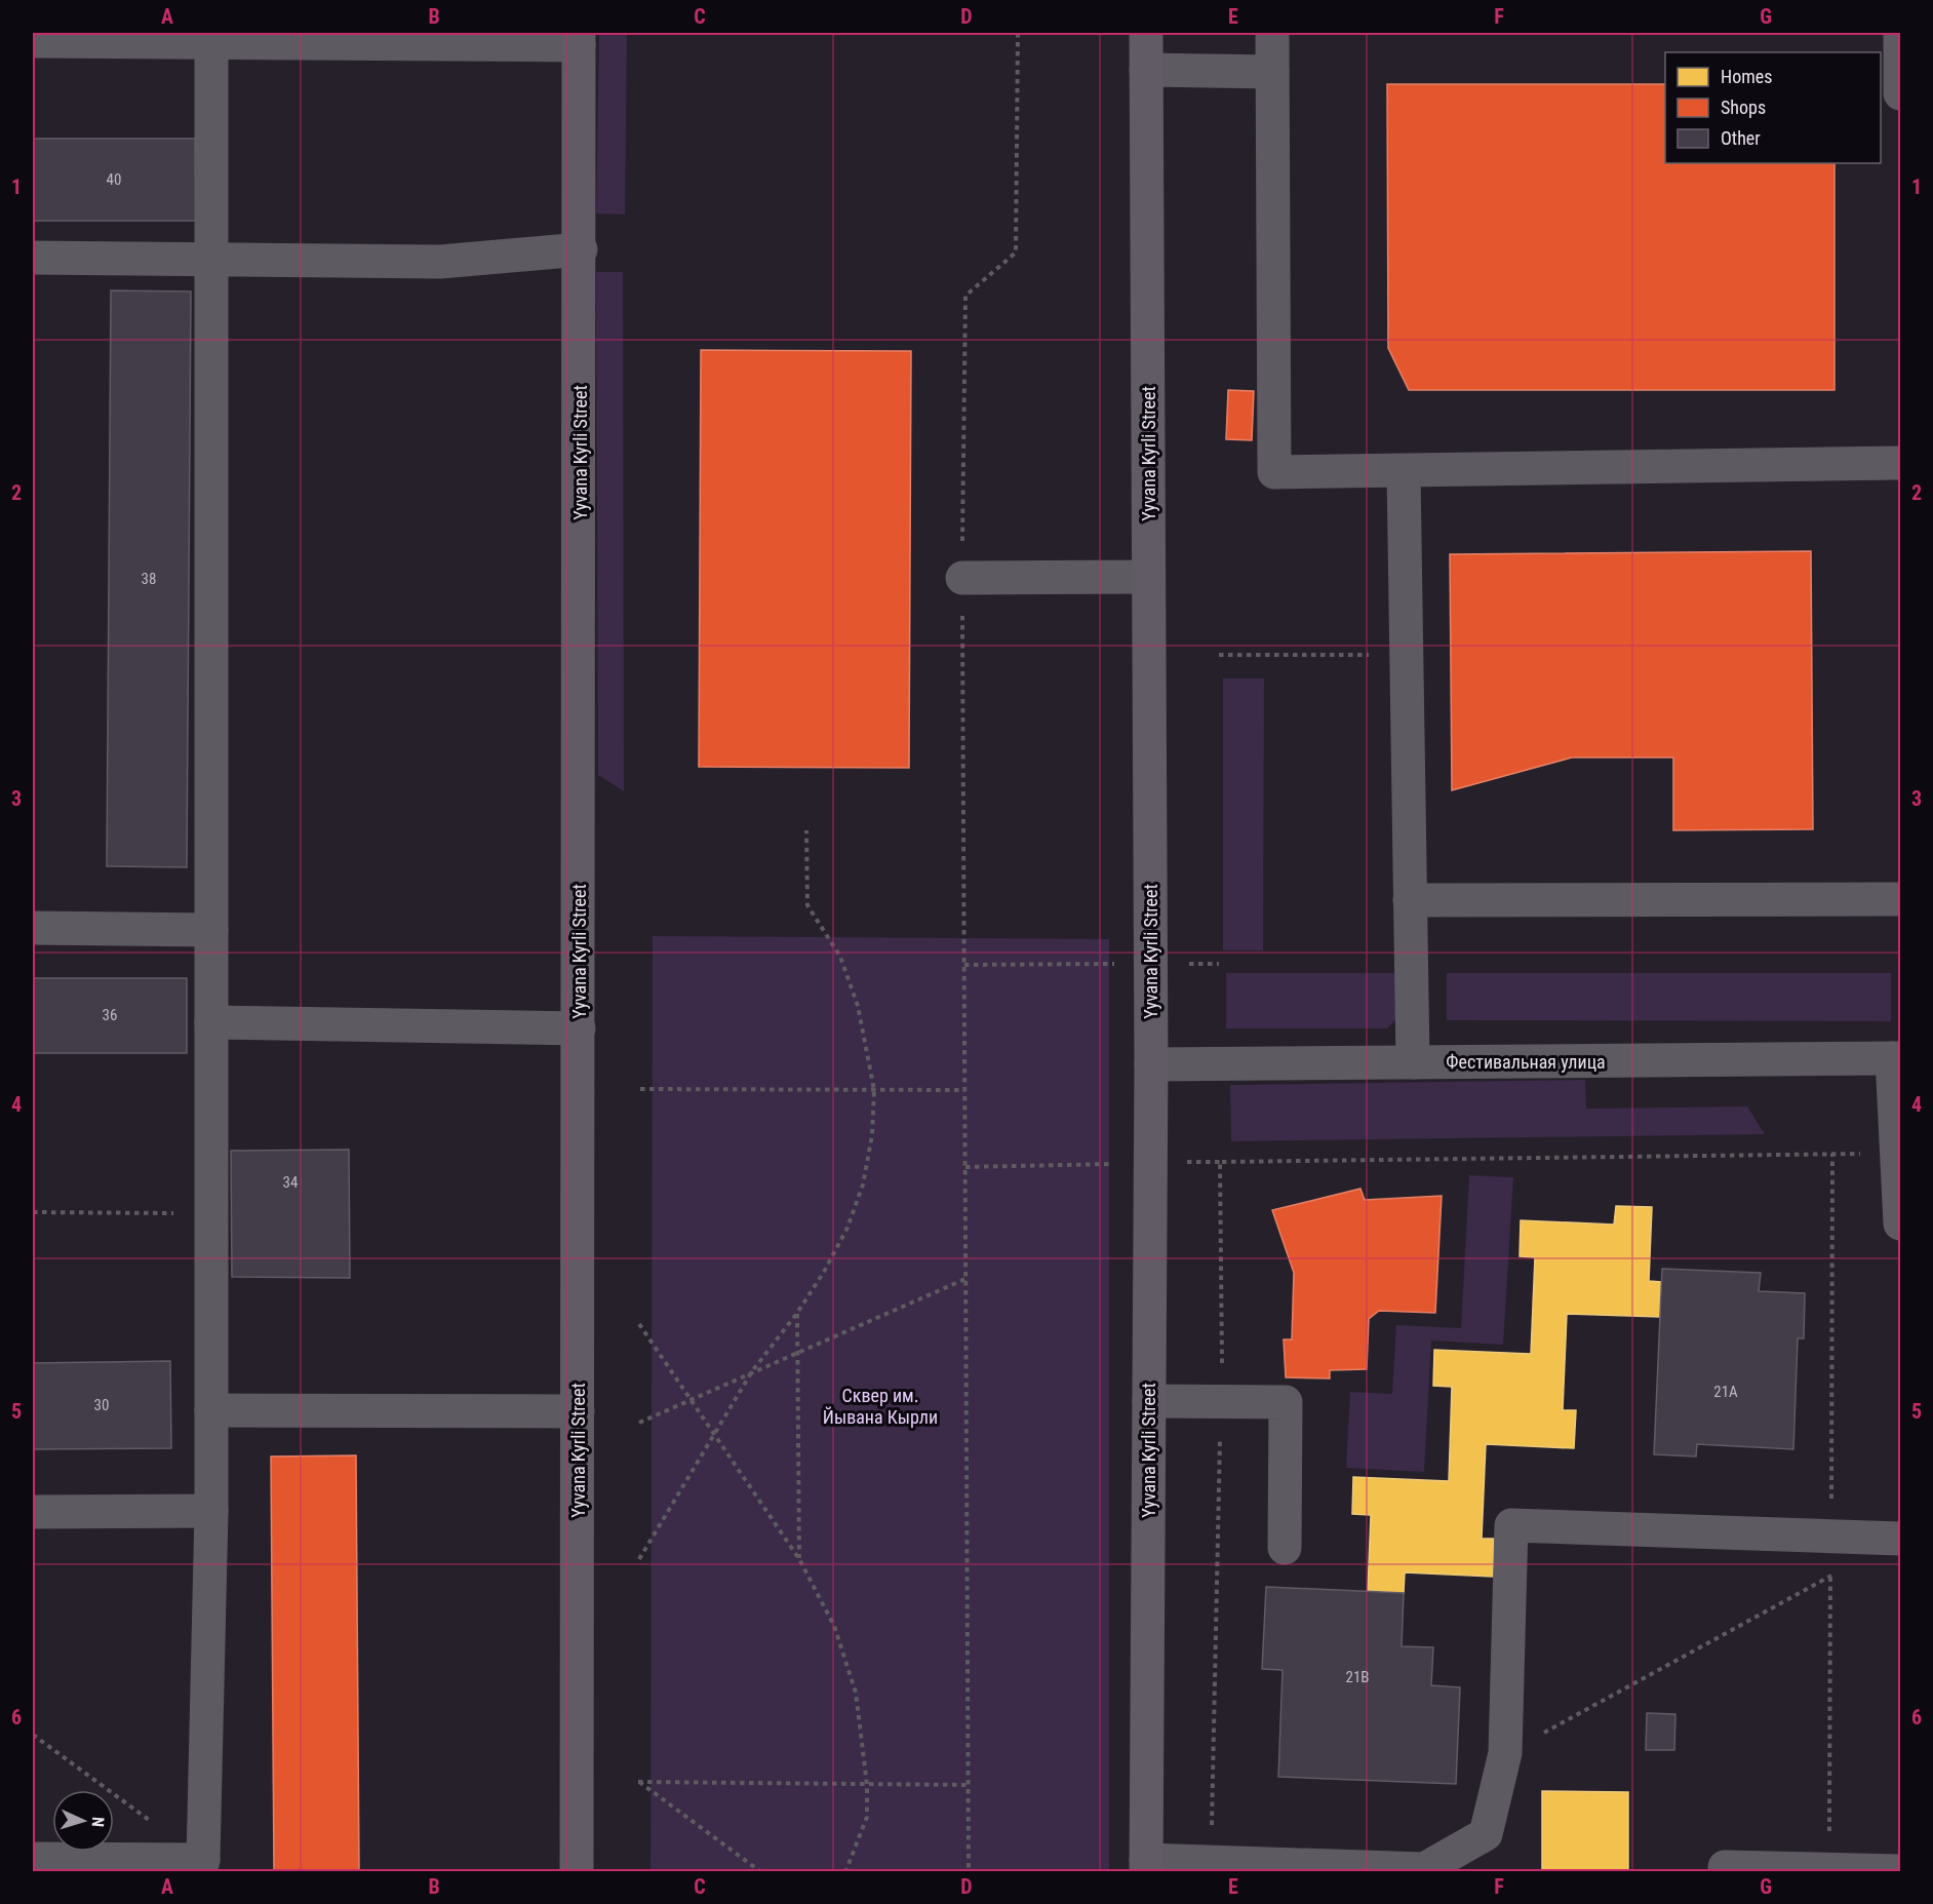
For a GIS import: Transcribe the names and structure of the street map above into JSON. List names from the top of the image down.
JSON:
{
  "streets": {
    "main road": ["Yyvana Kyrli Street"],
    "street": ["Фестивальная улица"]
  },
  "crossings": [
    ["Yyvana Kyrli Street", "Фестивальная улица"]
  ],
  "parks": ["Сквер им. Йывана Кырли"],
  "house_numbers": [
    "40",
    "38",
    "36",
    "34",
    "21А",
    "30",
    "21В"
  ],
  "legend": ["Homes", "Shops", "Other"],
  "north": "right",
  "grid": {
    "columns": [
      "A",
      "B",
      "C",
      "D",
      "E",
      "F",
      "G"
    ],
    "rows": [
      "1",
      "2",
      "3",
      "4",
      "5",
      "6"
    ]
  }
}
